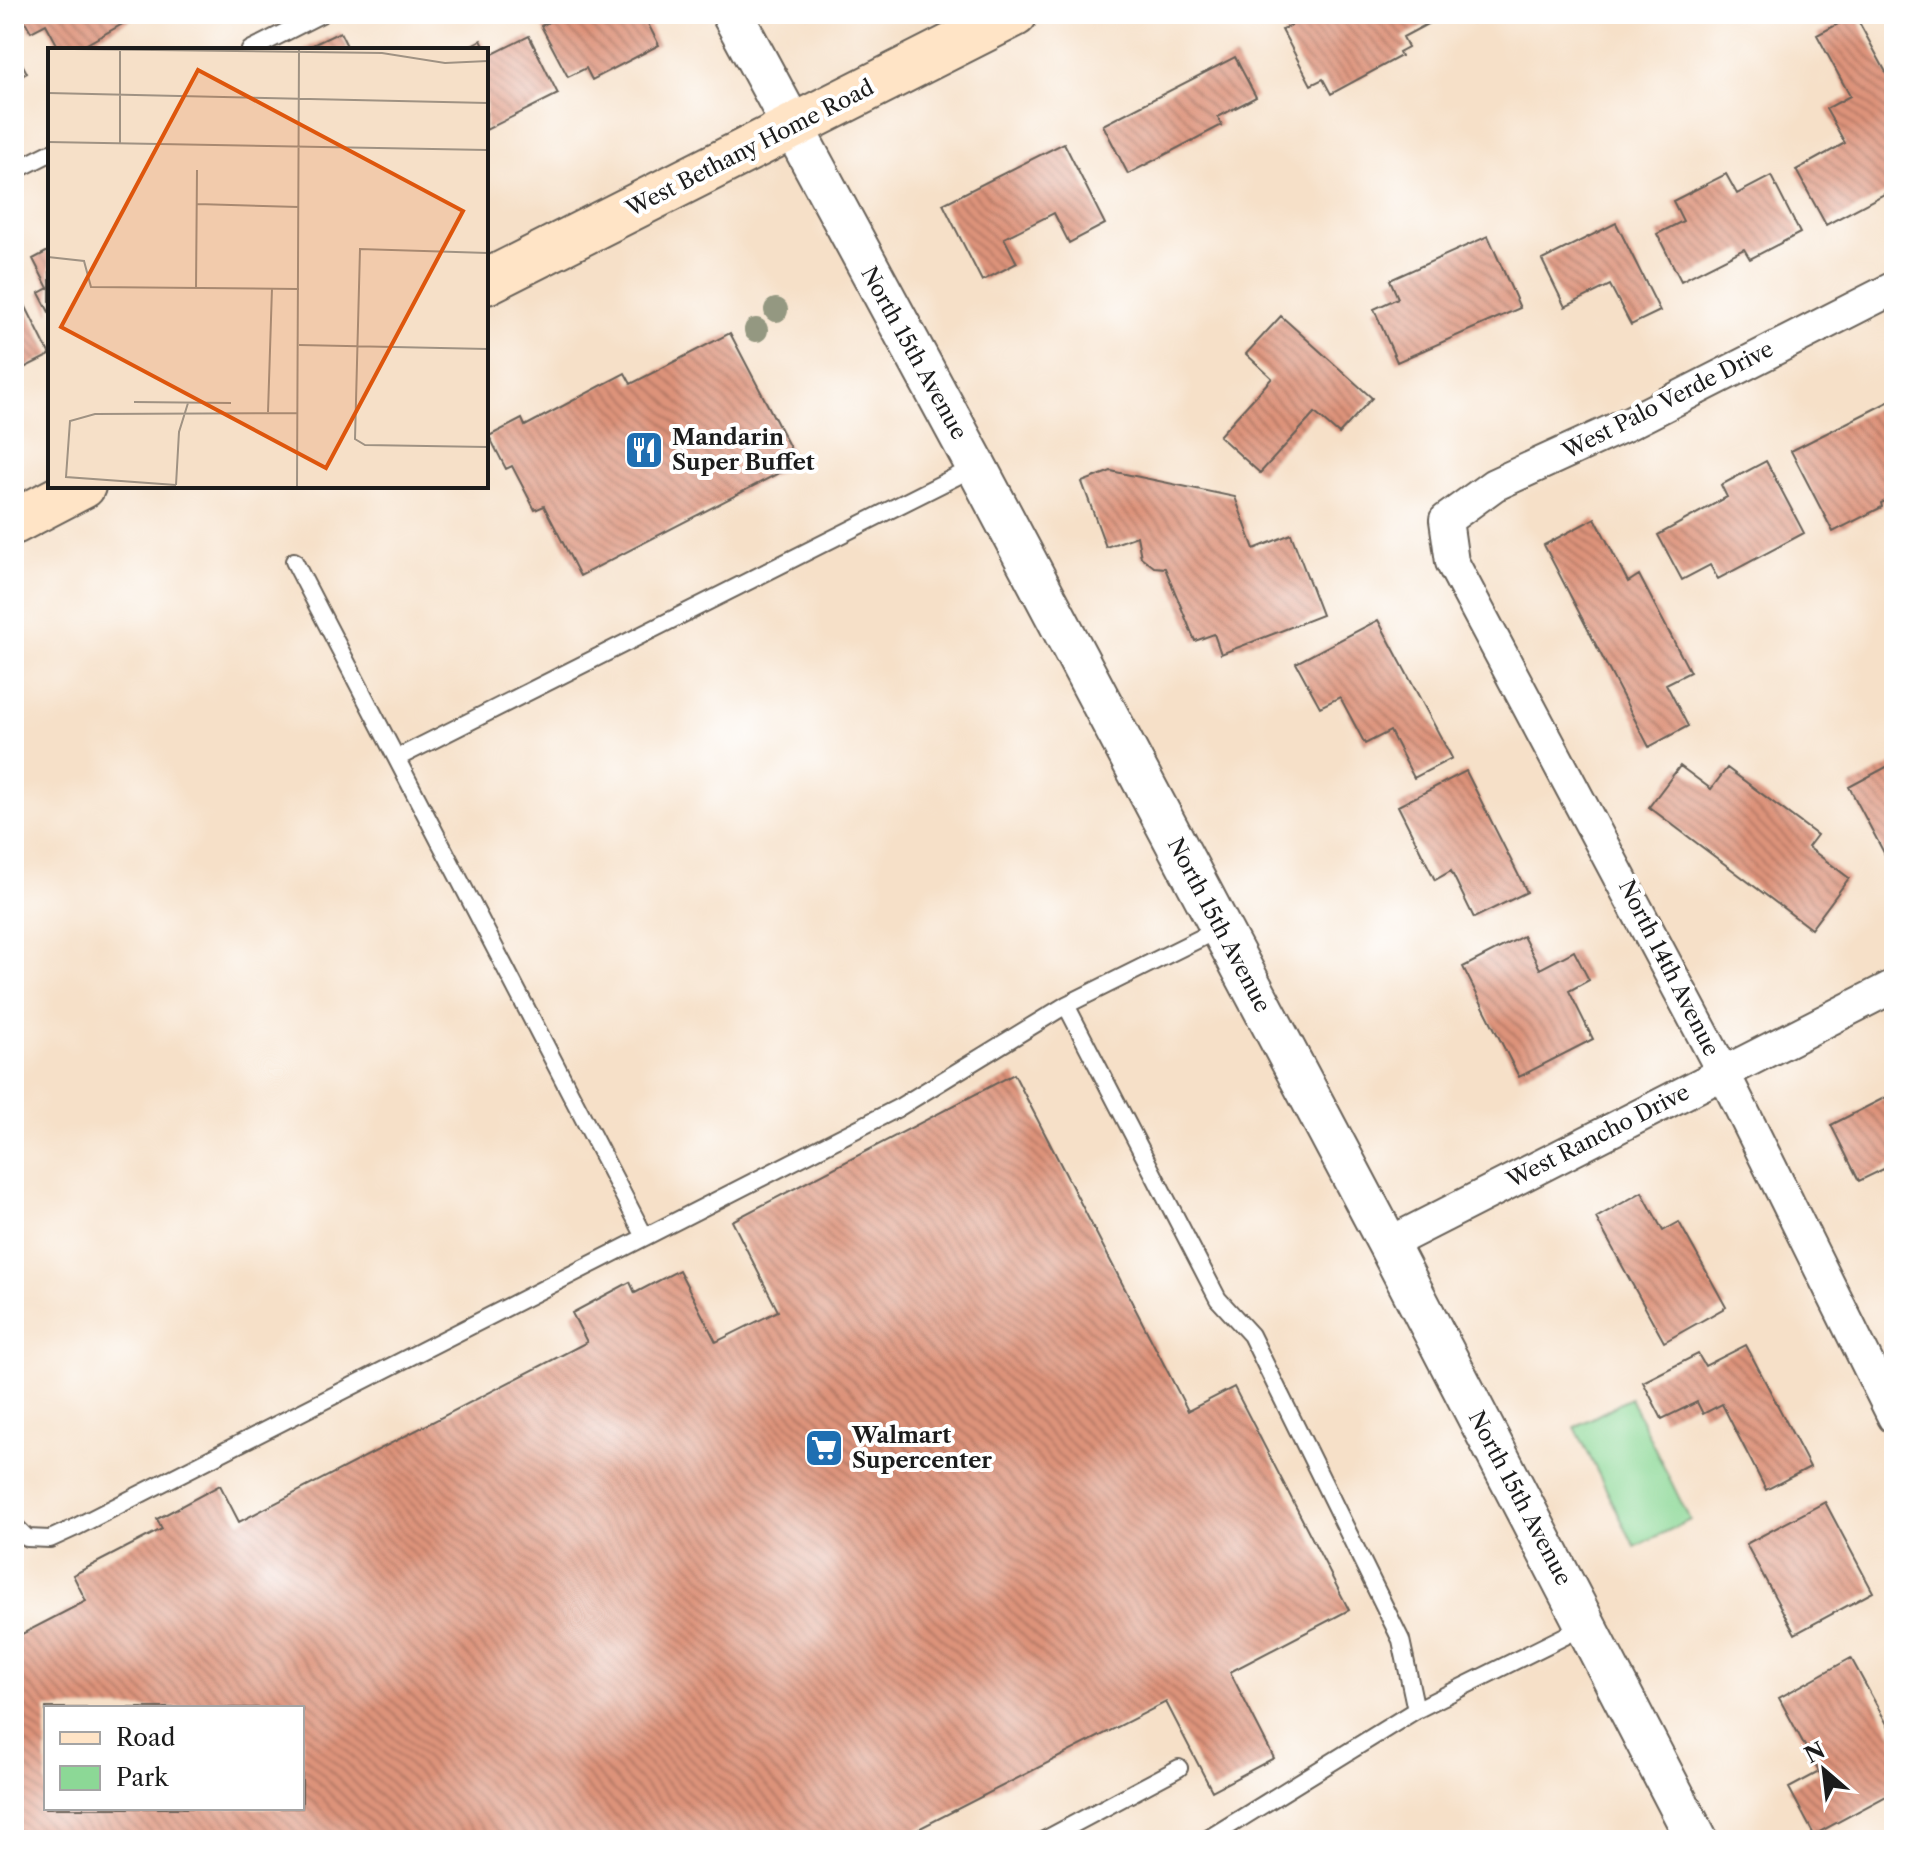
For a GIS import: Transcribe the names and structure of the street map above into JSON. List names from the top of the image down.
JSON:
{
  "streets": {
    "main road": ["West Bethany Home Road"],
    "street": [
      "North 15th Avenue",
      "West Palo Verde Drive",
      "North 14th Avenue",
      "West Rancho Drive"
    ]
  },
  "crossings": [
    ["West Bethany Home Road", "North 15th Avenue"],
    ["North 15th Avenue", "West Rancho Drive"],
    ["West Palo Verde Drive", "North 14th Avenue"],
    ["North 14th Avenue", "West Rancho Drive"]
  ],
  "places": {
    "restaurant": ["Mandarin Super Buffet"],
    "supermarket": ["Walmart Supercenter"]
  },
  "legend": ["Road", "Park"],
  "north": "top left"
}
